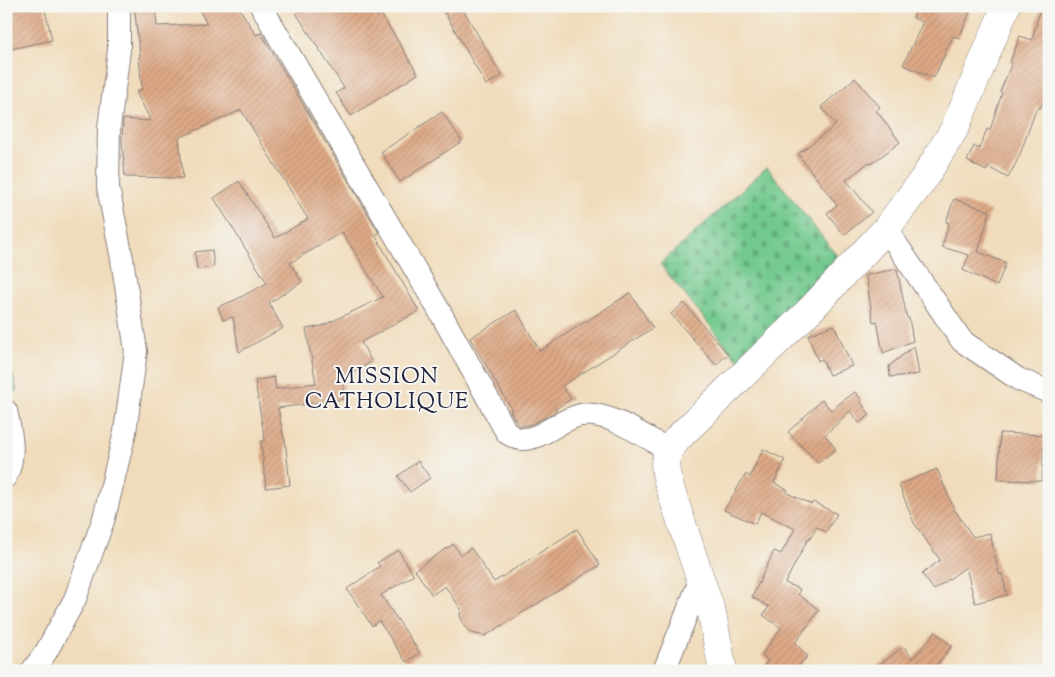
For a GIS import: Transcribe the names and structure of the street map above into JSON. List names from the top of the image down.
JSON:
{
  "districts": ["MISSION CATHOLIQUE"]
}
